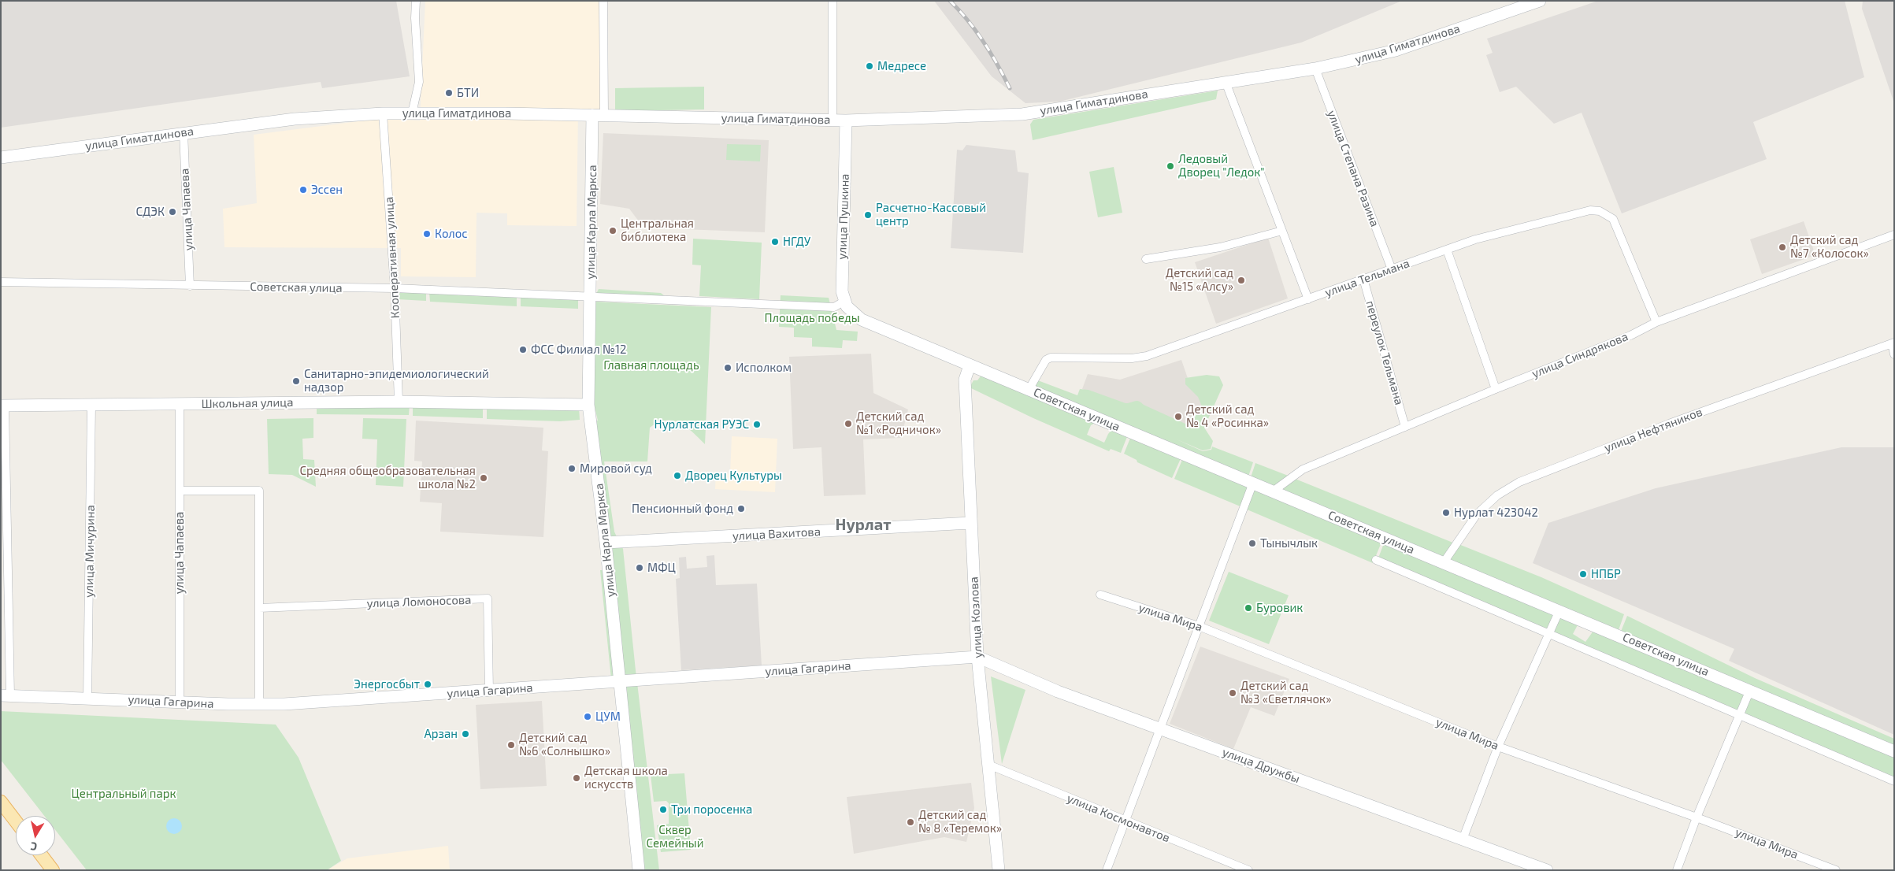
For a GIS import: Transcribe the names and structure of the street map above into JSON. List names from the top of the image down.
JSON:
{
  "streets": {
    "street": [
      "улица Гиматдинова",
      "улица Степана Разина",
      "улица Чапаева",
      "улица Пушкина",
      "улица Карла Маркса",
      "Кооперативная улица",
      "улица Тельмана",
      "Советская улица",
      "переулок Тельмана",
      "улица Синдрякова",
      "Школьная улица",
      "улица Нефтяников",
      "улица Вахитова",
      "улица Мичурина",
      "улица Ломоносова",
      "улица Козлова",
      "улица Мира",
      "улица Гагарина",
      "улица Дружбы",
      "улица Космонавтов"
    ]
  },
  "crossings": [
    ["улица Гиматдинова", "улица Степана Разина"],
    ["улица Гиматдинова", "улица Чапаева"],
    ["улица Гиматдинова", "улица Пушкина"],
    ["улица Гиматдинова", "улица Карла Маркса"],
    ["улица Гиматдинова", "Кооперативная улица"],
    ["улица Степана Разина", "улица Тельмана"],
    ["улица Чапаева", "Советская улица"],
    ["улица Чапаева", "Школьная улица"],
    ["улица Чапаева", "улица Гагарина"],
    ["улица Пушкина", "Советская улица"],
    ["улица Карла Маркса", "Советская улица"],
    ["улица Карла Маркса", "Школьная улица"],
    ["улица Карла Маркса", "улица Вахитова"],
    ["улица Карла Маркса", "улица Гагарина"],
    ["Кооперативная улица", "Советская улица"],
    ["Кооперативная улица", "Школьная улица"],
    ["улица Тельмана", "Советская улица"],
    ["улица Тельмана", "переулок Тельмана"],
    ["улица Тельмана", "улица Синдрякова"],
    ["Советская улица", "улица Синдрякова"],
    ["Советская улица", "улица Нефтяников"],
    ["Советская улица", "улица Козлова"],
    ["переулок Тельмана", "улица Синдрякова"],
    ["Школьная улица", "улица Мичурина"],
    ["улица Вахитова", "улица Козлова"],
    ["улица Мичурина", "улица Гагарина"],
    ["улица Ломоносова", "улица Гагарина"],
    ["улица Козлова", "улица Гагарина"],
    ["улица Козлова", "улица Дружбы"],
    ["улица Козлова", "улица Космонавтов"],
    ["улица Гагарина", "улица Дружбы"]
  ],
  "districts": ["Нурлат"],
  "parks": [
    "Площадь победы",
    "Главная площадь",
    "Центральный парк",
    "Сквер Семейный"
  ],
  "places": [
    "Медресе",
    "БТИ",
    "Ледовый Дворец \"Ледок\"",
    "Эссен",
    "СДЭК",
    "Расчетно-Кассовый центр",
    "Центральная библиотека",
    "Колос",
    "НГДУ",
    "Детский сад №7 «Колосок»",
    "Детский сад №15 «Алсу»",
    "ФСС Филиал №12",
    "Исполком",
    "Санитарно-эпидемиологический надзор",
    "Детский сад № 4 «Росинка»",
    "Детский сад №1 «Родничок»",
    "Нурлатская РУЭС",
    "Мировой суд",
    "Дворец Культуры",
    "Средняя общеобразовательная школа №2",
    "Пенсионный фонд",
    "Нурлат 423042",
    "Тынычлык",
    "МФЦ",
    "НПБР",
    "Буровик",
    "Энергосбыт",
    "Детский сад №3 «Светлячок»",
    "ЦУМ",
    "Арзан",
    "Детский сад №6 «Солнышко»",
    "Детская школа искусств",
    "Три поросенка",
    "Детский сад № 8 «Теремок»"
  ],
  "north": "bottom"
}
